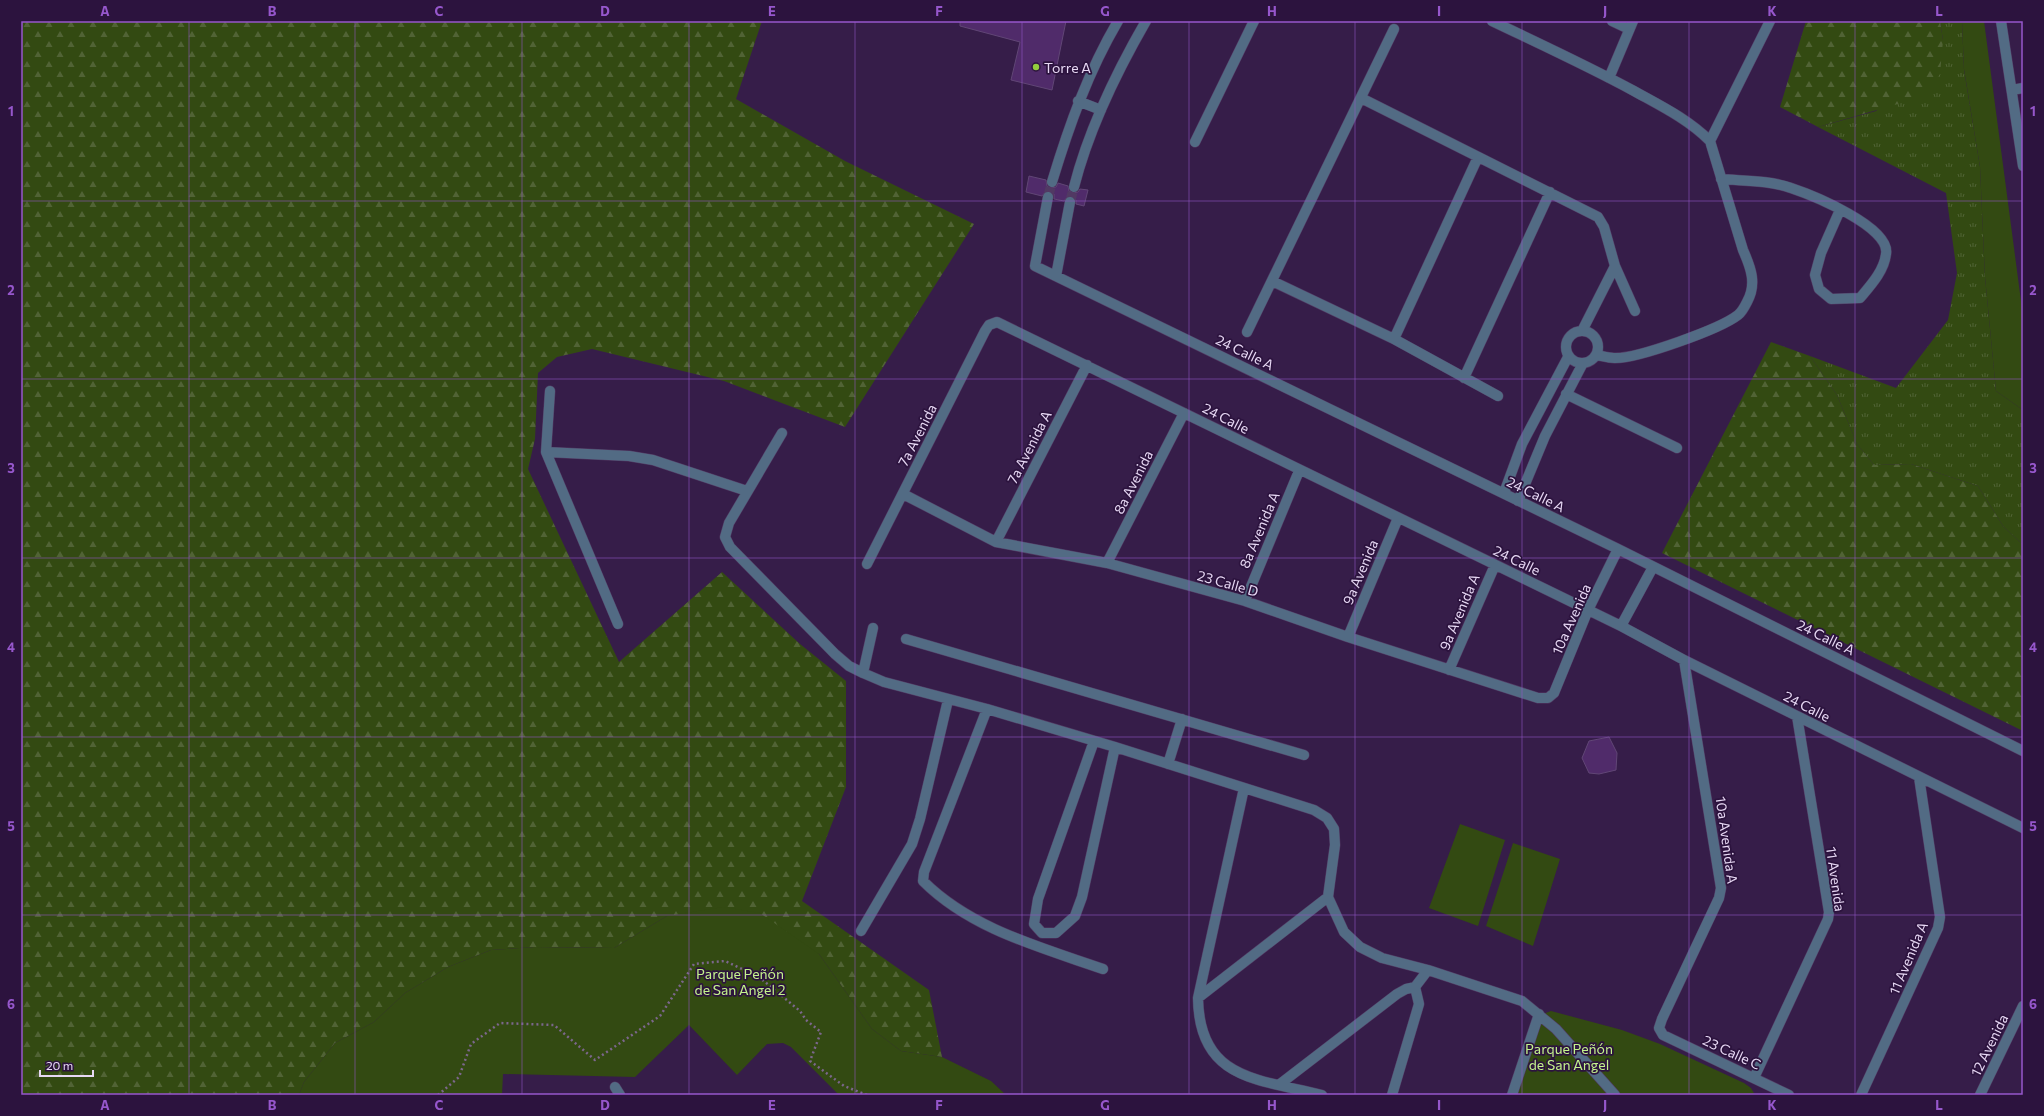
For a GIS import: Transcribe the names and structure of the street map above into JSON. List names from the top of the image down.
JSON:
{
  "streets": {
    "street": [
      "24 Calle A",
      "24 Calle",
      "7a Avenida",
      "7a Avenida A",
      "8a Avenida",
      "8a Avenida A",
      "9a Avenida",
      "23 Calle D",
      "9a Avenida A",
      "10a Avenida",
      "10a Avenida A",
      "11 Avenida",
      "11 Avenida A",
      "12 Avenida",
      "23 Calle C"
    ]
  },
  "crossings": [
    ["24 Calle A", "10a Avenida"],
    ["24 Calle", "7a Avenida"],
    ["24 Calle", "7a Avenida A"],
    ["24 Calle", "8a Avenida"],
    ["24 Calle", "8a Avenida A"],
    ["24 Calle", "9a Avenida"],
    ["24 Calle", "9a Avenida A"],
    ["24 Calle", "10a Avenida"],
    ["24 Calle", "10a Avenida A"],
    ["24 Calle", "11 Avenida"],
    ["24 Calle", "11 Avenida A"],
    ["7a Avenida", "23 Calle D"],
    ["7a Avenida A", "23 Calle D"],
    ["8a Avenida", "23 Calle D"],
    ["8a Avenida A", "23 Calle D"],
    ["9a Avenida", "23 Calle D"],
    ["23 Calle D", "9a Avenida A"],
    ["23 Calle D", "10a Avenida"],
    ["10a Avenida A", "23 Calle C"],
    ["11 Avenida", "23 Calle C"]
  ],
  "parks": ["Parque Peñón de San Angel 2", "Parque Peñón de San Angel"],
  "places": ["Torre A"],
  "scale_bar": "20 m",
  "grid": {
    "columns": [
      "A",
      "B",
      "C",
      "D",
      "E",
      "F",
      "G",
      "H",
      "I",
      "J",
      "K",
      "L"
    ],
    "rows": [
      "1",
      "2",
      "3",
      "4",
      "5",
      "6"
    ]
  }
}
